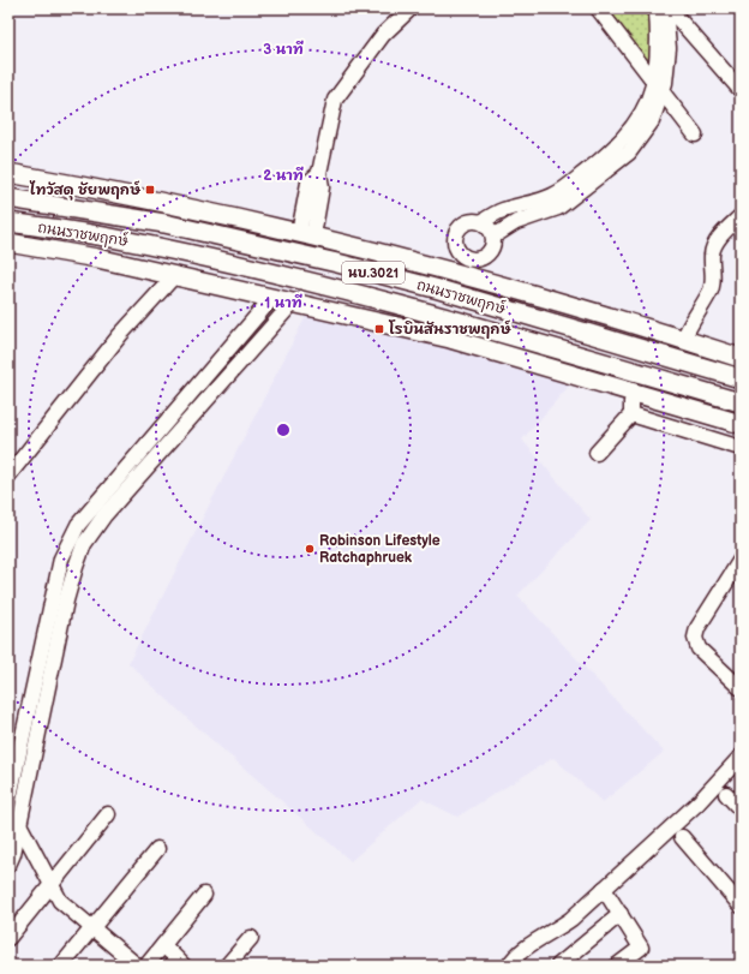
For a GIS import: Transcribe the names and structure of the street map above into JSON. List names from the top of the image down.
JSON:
{
  "streets": {
    "main road": ["ถนนราชพฤกษ์", "นบ.3021"]
  },
  "places": {
    "transit": ["ไทวัสดุ ชัยพฤกษ์", "โรบินสันราชพฤกษ์"],
    "other": ["Robinson Lifestyle Ratchaphruek"]
  },
  "rings": ["3 นาที", "2 นาที", "1 นาที"]
}
